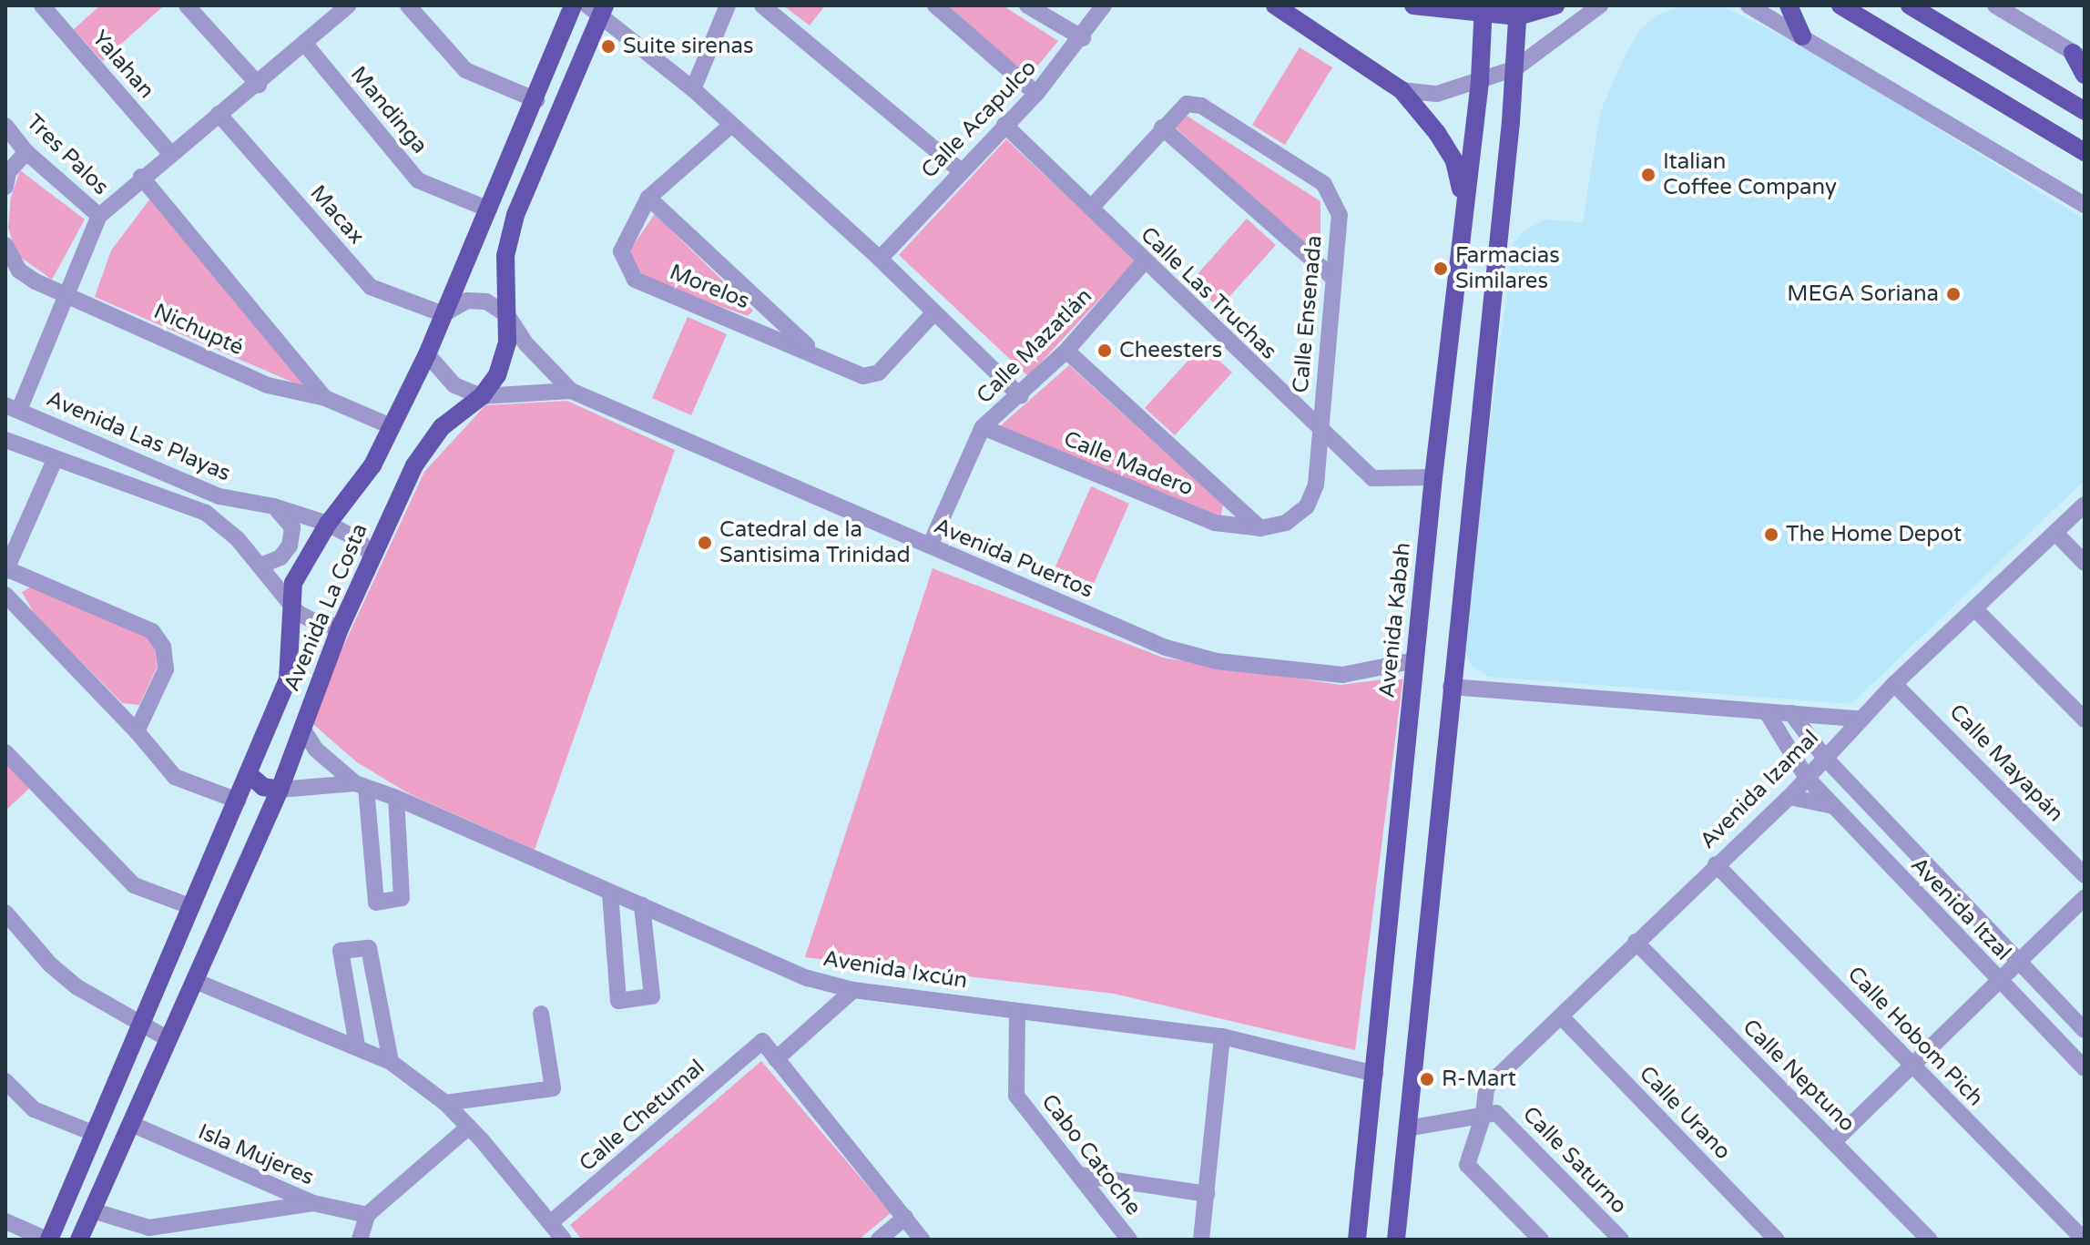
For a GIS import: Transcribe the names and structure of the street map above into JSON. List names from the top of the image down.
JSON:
{
  "streets": {
    "main road": ["Avenida La Costa", "Avenida Kabah"],
    "street": [
      "Yalahan",
      "Mandinga",
      "Calle Acapulco",
      "Tres Palos",
      "Macax",
      "Morelos",
      "Calle Las Truchas",
      "Calle Ensenada",
      "Nichupté",
      "Calle Mazatlán",
      "Avenida Las Playas",
      "Calle Madero",
      "Avenida Puertos",
      "Calle Mayapán",
      "Avenida Izamal",
      "Avenida Itzal",
      "Avenida Ixcún",
      "Calle Hobom Pich",
      "Calle Neptuno",
      "Calle Urano",
      "Calle Chetumal",
      "Isla Mujeres",
      "Cabo Catoche",
      "Calle Saturno"
    ]
  },
  "crossings": [
    ["Mandinga", "Avenida La Costa"],
    ["Calle Acapulco", "Calle Las Truchas"],
    ["Macax", "Avenida Puertos"],
    ["Macax", "Avenida La Costa"],
    ["Calle Las Truchas", "Calle Ensenada"],
    ["Calle Las Truchas", "Calle Mazatlán"],
    ["Calle Las Truchas", "Avenida Kabah"],
    ["Calle Ensenada", "Calle Madero"],
    ["Nichupté", "Avenida La Costa"],
    ["Calle Mazatlán", "Calle Madero"],
    ["Calle Mazatlán", "Avenida Puertos"],
    ["Avenida Las Playas", "Avenida La Costa"],
    ["Avenida Puertos", "Avenida La Costa"],
    ["Avenida Puertos", "Avenida Kabah"],
    ["Avenida La Costa", "Avenida Ixcún"],
    ["Avenida La Costa", "Isla Mujeres"],
    ["Avenida Kabah", "Avenida Ixcún"],
    ["Calle Mayapán", "Avenida Izamal"],
    ["Avenida Izamal", "Avenida Itzal"],
    ["Avenida Izamal", "Calle Hobom Pich"],
    ["Avenida Izamal", "Calle Neptuno"],
    ["Avenida Izamal", "Calle Urano"],
    ["Avenida Izamal", "Calle Saturno"],
    ["Avenida Ixcún", "Cabo Catoche"]
  ],
  "places": [
    "Suite sirenas",
    "Italian Coffee Company",
    "Farmacias Similares",
    "MEGA Soriana",
    "Cheesters",
    "The Home Depot",
    "Catedral de la Santisima Trinidad",
    "R-Mart"
  ]
}
